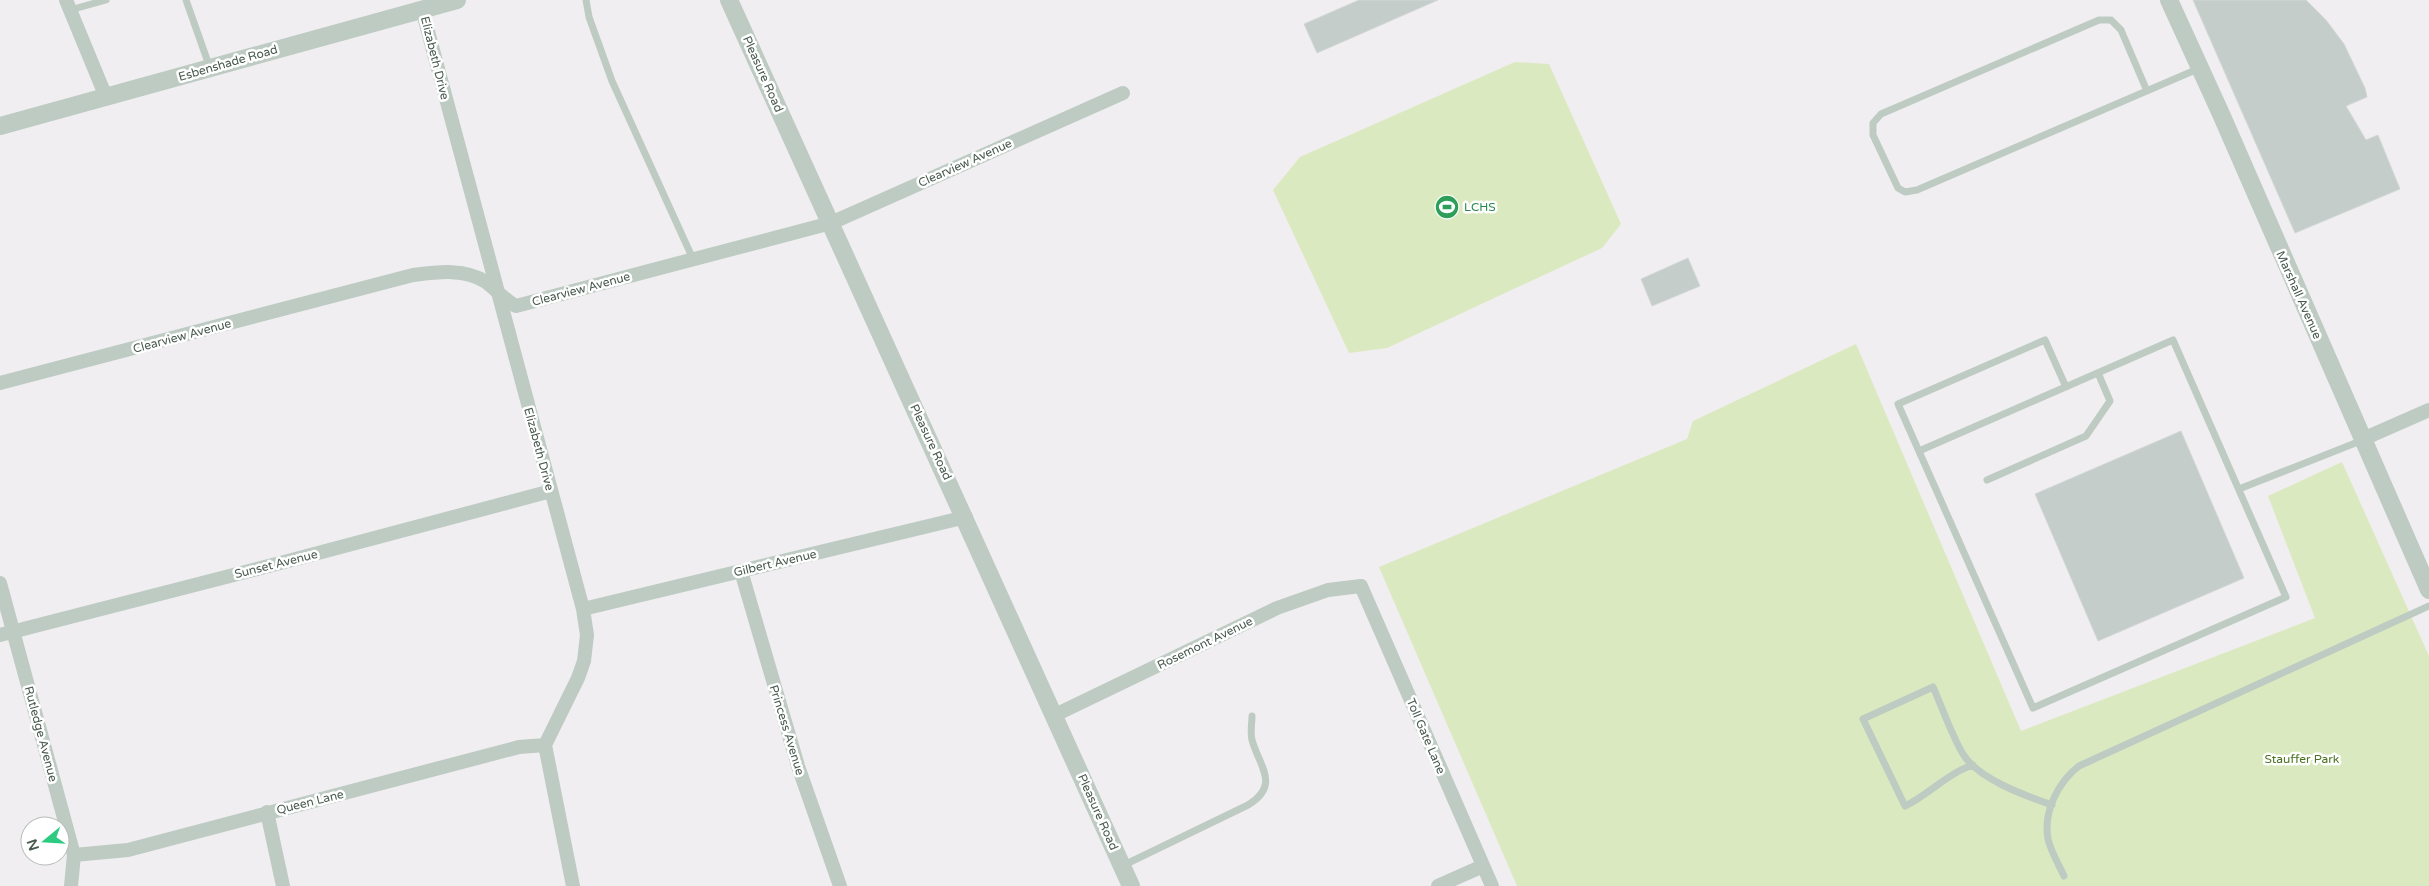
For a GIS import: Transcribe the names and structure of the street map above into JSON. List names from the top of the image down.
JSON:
{
  "streets": {
    "street": [
      "Elizabeth Drive",
      "Esbenshade Road",
      "Pleasure Road",
      "Clearview Avenue",
      "Marshall Avenue",
      "Gilbert Avenue",
      "Sunset Avenue",
      "Rosemont Avenue",
      "Princess Avenue",
      "Rutledge Avenue",
      "Toll Gate Lane",
      "Queen Lane"
    ]
  },
  "crossings": [
    ["Elizabeth Drive", "Esbenshade Road"],
    ["Elizabeth Drive", "Clearview Avenue"],
    ["Elizabeth Drive", "Gilbert Avenue"],
    ["Elizabeth Drive", "Sunset Avenue"],
    ["Elizabeth Drive", "Queen Lane"],
    ["Pleasure Road", "Clearview Avenue"],
    ["Pleasure Road", "Gilbert Avenue"],
    ["Pleasure Road", "Rosemont Avenue"],
    ["Gilbert Avenue", "Princess Avenue"],
    ["Sunset Avenue", "Rutledge Avenue"],
    ["Rosemont Avenue", "Toll Gate Lane"],
    ["Rutledge Avenue", "Queen Lane"]
  ],
  "parks": ["Stauffer Park"],
  "places": {
    "sports": ["LCHS"]
  },
  "north": "left"
}
